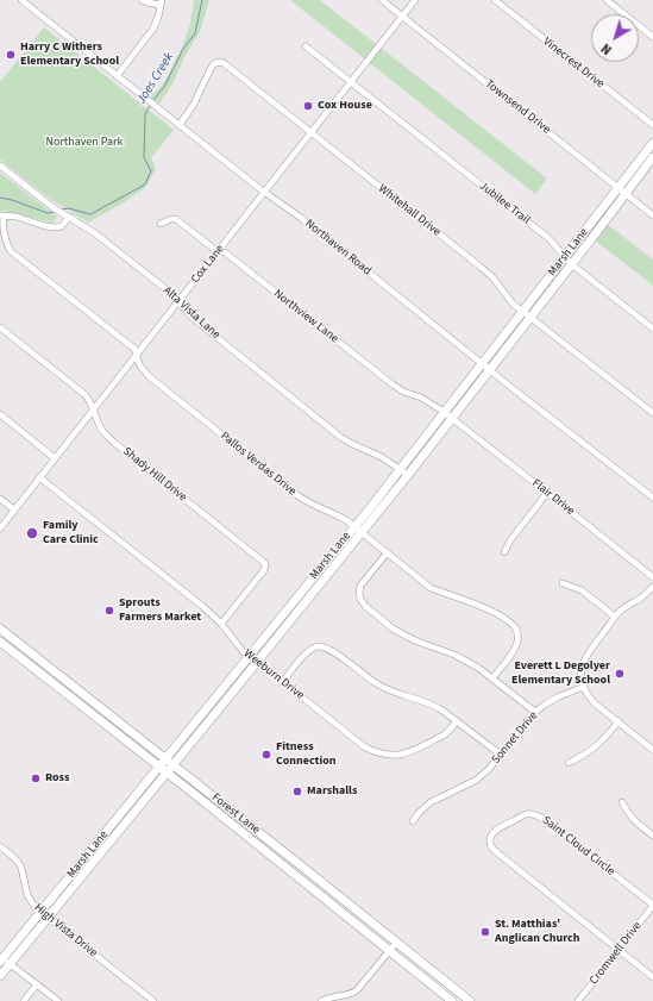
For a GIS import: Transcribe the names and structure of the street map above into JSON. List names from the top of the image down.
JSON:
{
  "streets": {
    "main road": ["Marsh Lane", "Forest Lane"],
    "street": [
      "Vinecrest Drive",
      "Townsend Drive",
      "Jubilee Trail",
      "Whitehall Drive",
      "Northaven Road",
      "Cox Lane",
      "Alta Vista Lane",
      "Northview Lane",
      "Pallos Verdas Drive",
      "Shady Hill Drive",
      "Flair Drive",
      "Weeburn Drive",
      "Sonnet Drive",
      "Saint Cloud Circle",
      "High Vista Drive",
      "Cromwell Drive"
    ]
  },
  "crossings": [
    ["Townsend Drive", "Marsh Lane"],
    ["Townsend Drive", "Cox Lane"],
    ["Jubilee Trail", "Marsh Lane"],
    ["Jubilee Trail", "Cox Lane"],
    ["Whitehall Drive", "Northaven Road"],
    ["Whitehall Drive", "Marsh Lane"],
    ["Whitehall Drive", "Cox Lane"],
    ["Northaven Road", "Marsh Lane"],
    ["Northaven Road", "Cox Lane"],
    ["Marsh Lane", "Alta Vista Lane"],
    ["Marsh Lane", "Northview Lane"],
    ["Marsh Lane", "Pallos Verdas Drive"],
    ["Marsh Lane", "Flair Drive"],
    ["Marsh Lane", "Weeburn Drive"],
    ["Marsh Lane", "Forest Lane"],
    ["Marsh Lane", "High Vista Drive"],
    ["Cox Lane", "Alta Vista Lane"],
    ["Cox Lane", "Northview Lane"],
    ["Cox Lane", "Pallos Verdas Drive"],
    ["Cox Lane", "Shady Hill Drive"],
    ["Cox Lane", "Weeburn Drive"],
    ["Northview Lane", "Flair Drive"],
    ["Shady Hill Drive", "Weeburn Drive"],
    ["Saint Cloud Circle", "Cromwell Drive"]
  ],
  "water": ["Joes Creek"],
  "parks": ["Northaven Park"],
  "places": [
    "Harry C Withers Elementary School",
    "Cox House",
    "Family Care Clinic",
    "Sprouts Farmers Market",
    "Everett L Degolyer Elementary School",
    "Fitness Connection",
    "Ross",
    "Marshalls",
    "St. Matthias' Anglican Church"
  ],
  "north": "bottom left"
}
